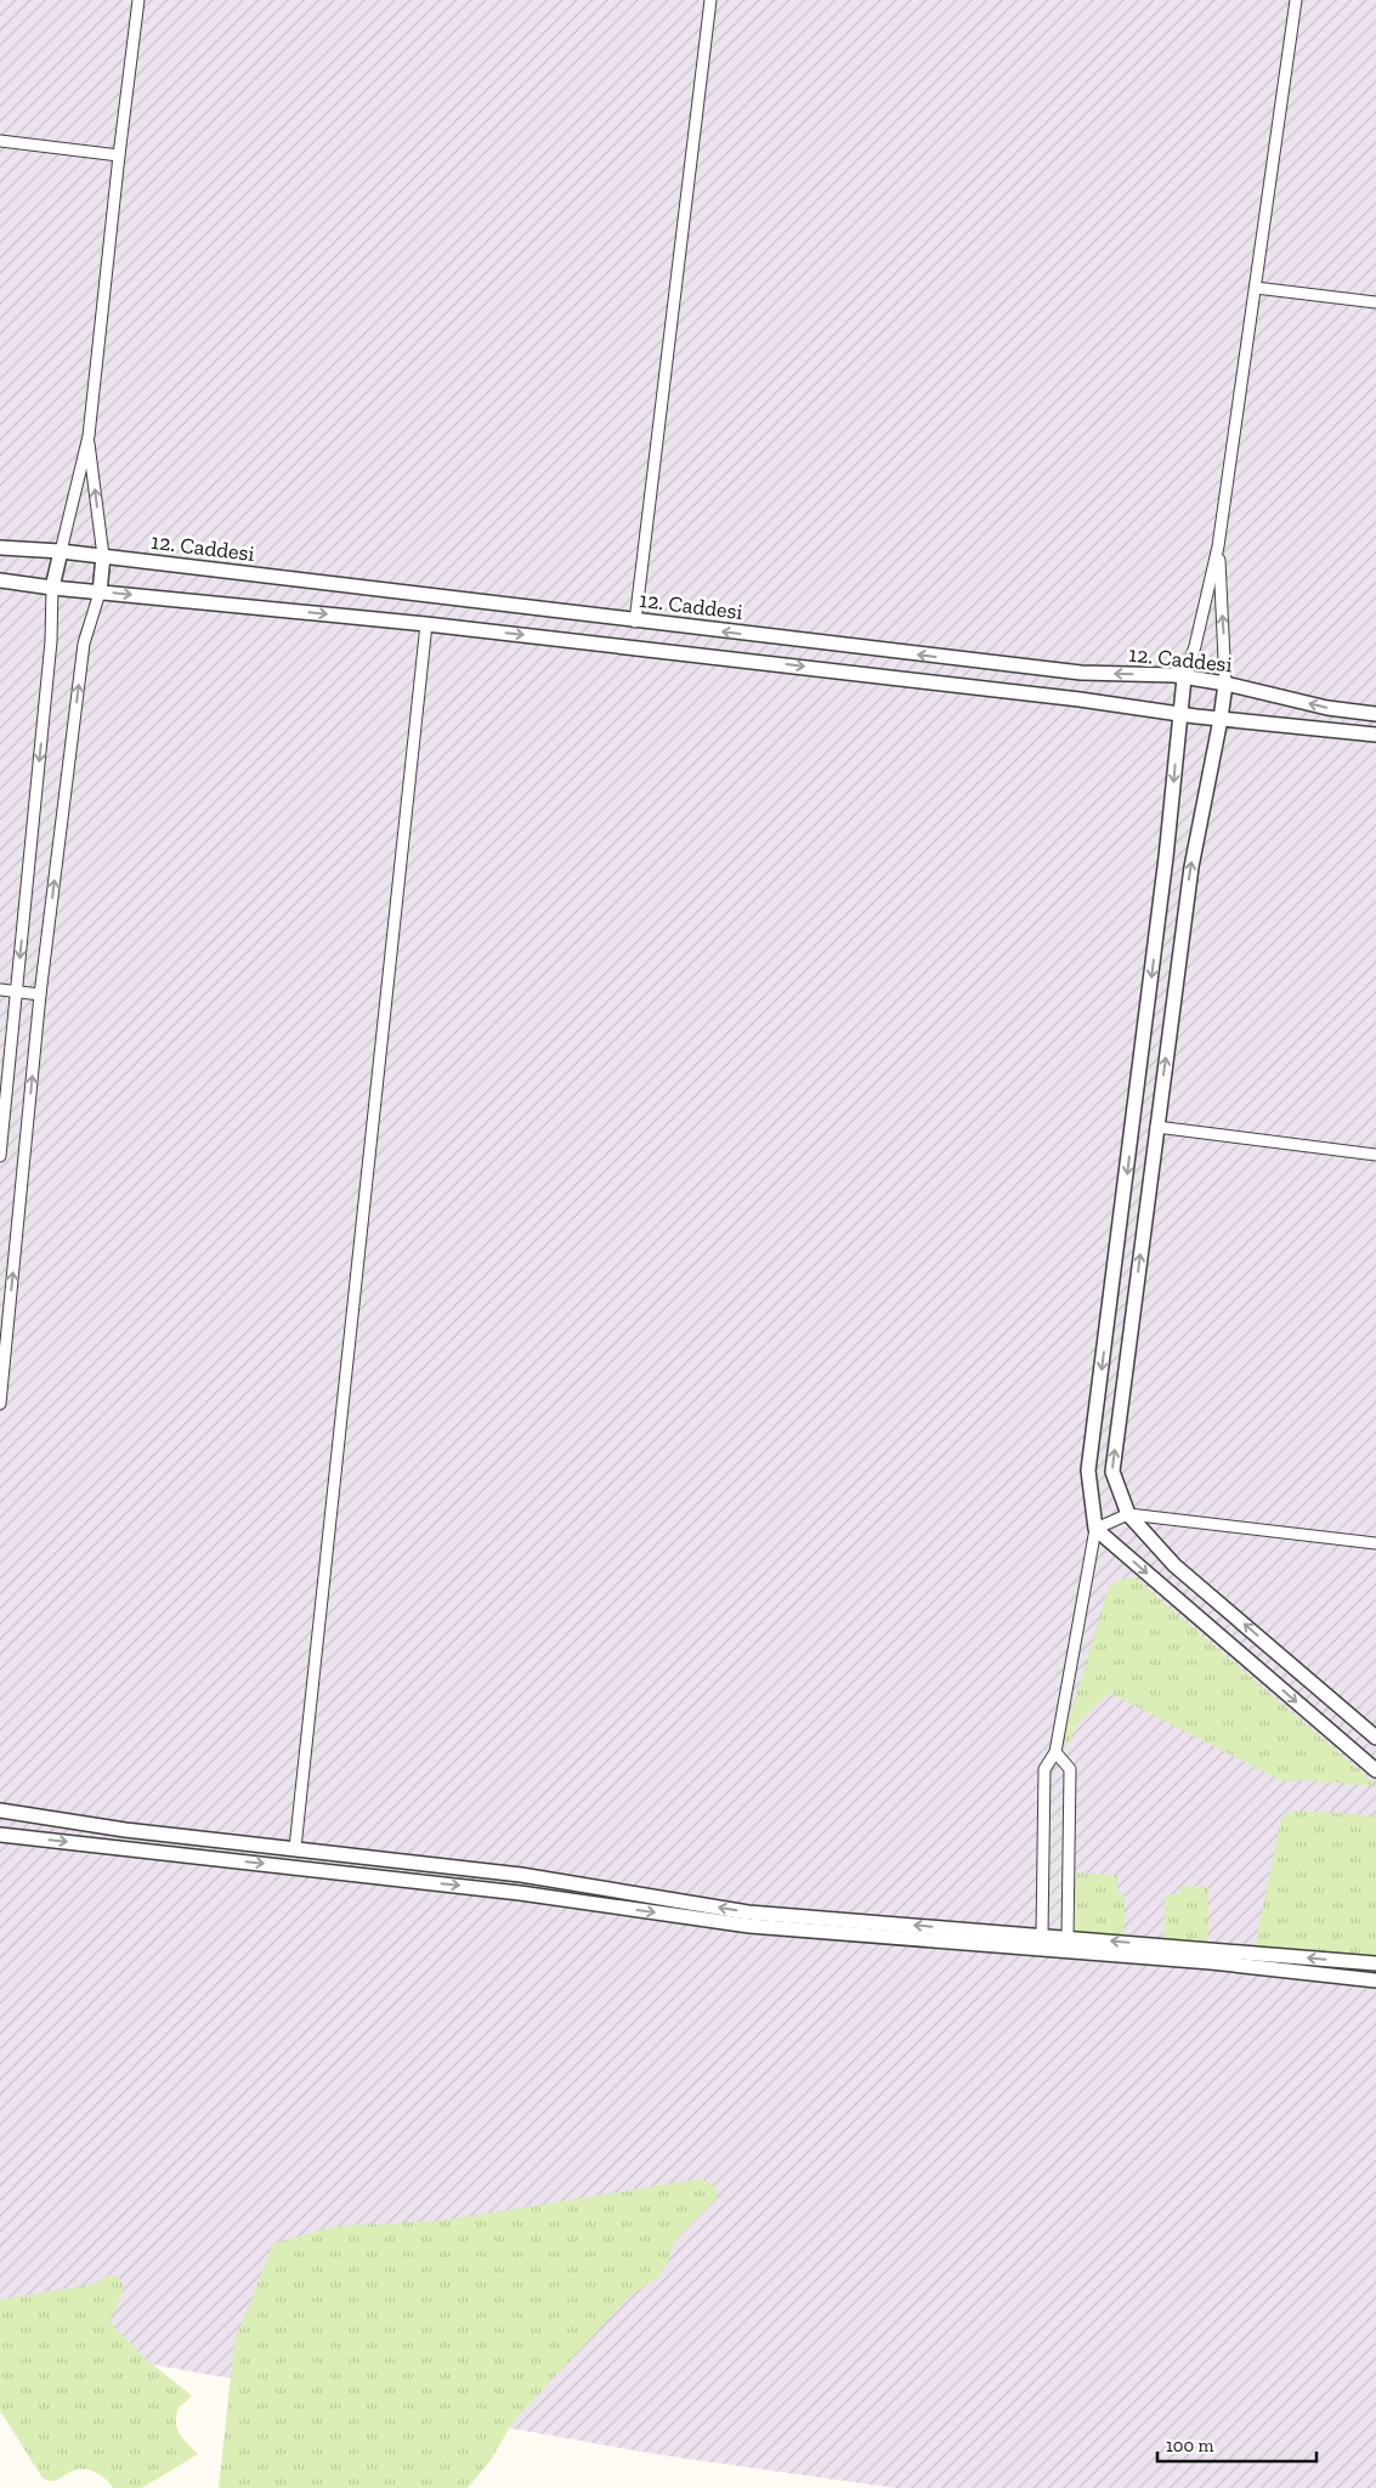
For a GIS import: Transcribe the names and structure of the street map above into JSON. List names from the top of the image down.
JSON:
{
  "streets": {
    "street": ["12. Caddesi"]
  },
  "scale_bar": "100 m"
}
